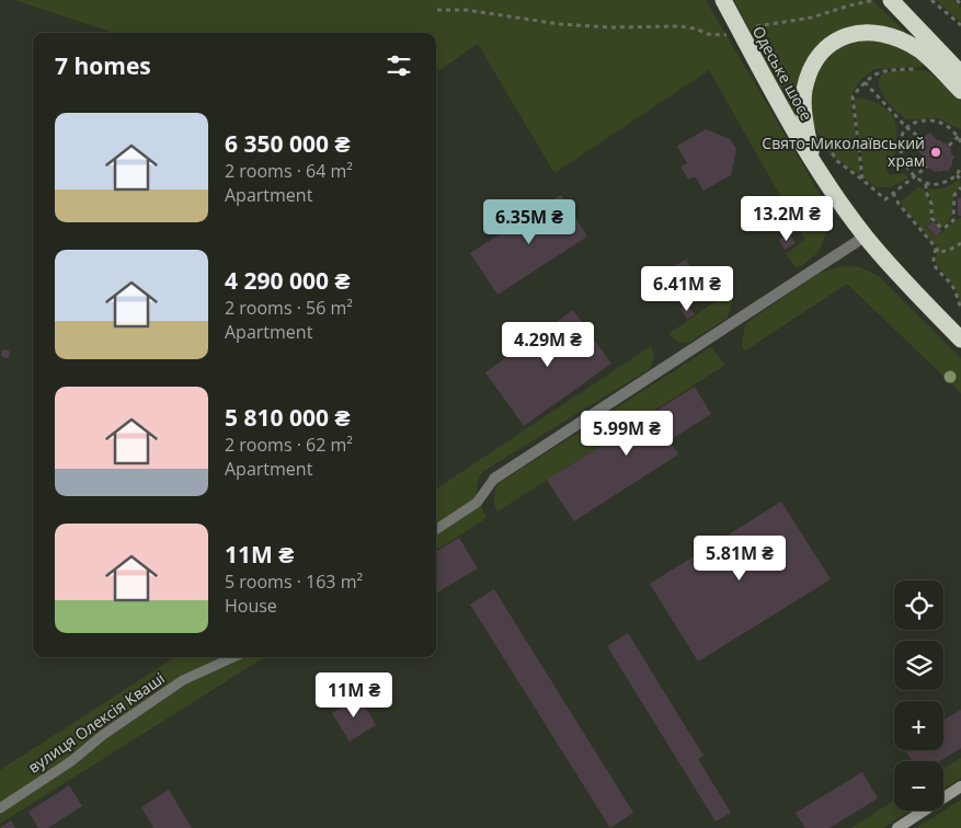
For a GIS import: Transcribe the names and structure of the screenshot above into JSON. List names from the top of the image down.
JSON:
{
  "streets": {
    "highway": ["Одеське шосе"],
    "lane": ["вулиця Олексія Кваші"]
  },
  "places": ["Свято-Миколаївський храм"],
  "page": {
    "heading": "7 homes",
    "list": [
      {
        "name": "6 350 000 ₴",
        "note": "2 rooms · 64 m² · Apartment"
      },
      {
        "name": "4 290 000 ₴",
        "note": "2 rooms · 56 m² · Apartment"
      },
      {
        "name": "5 810 000 ₴",
        "note": "2 rooms · 62 m² · Apartment"
      },
      {
        "name": "11M ₴",
        "note": "5 rooms · 163 m² · House"
      }
    ],
    "price": [
      "13.2M ₴",
      "6.35M ₴",
      "6.41M ₴",
      "4.29M ₴",
      "5.99M ₴",
      "5.81M ₴",
      "11M ₴"
    ],
    "map_buttons": ["+", "−"]
  }
}
